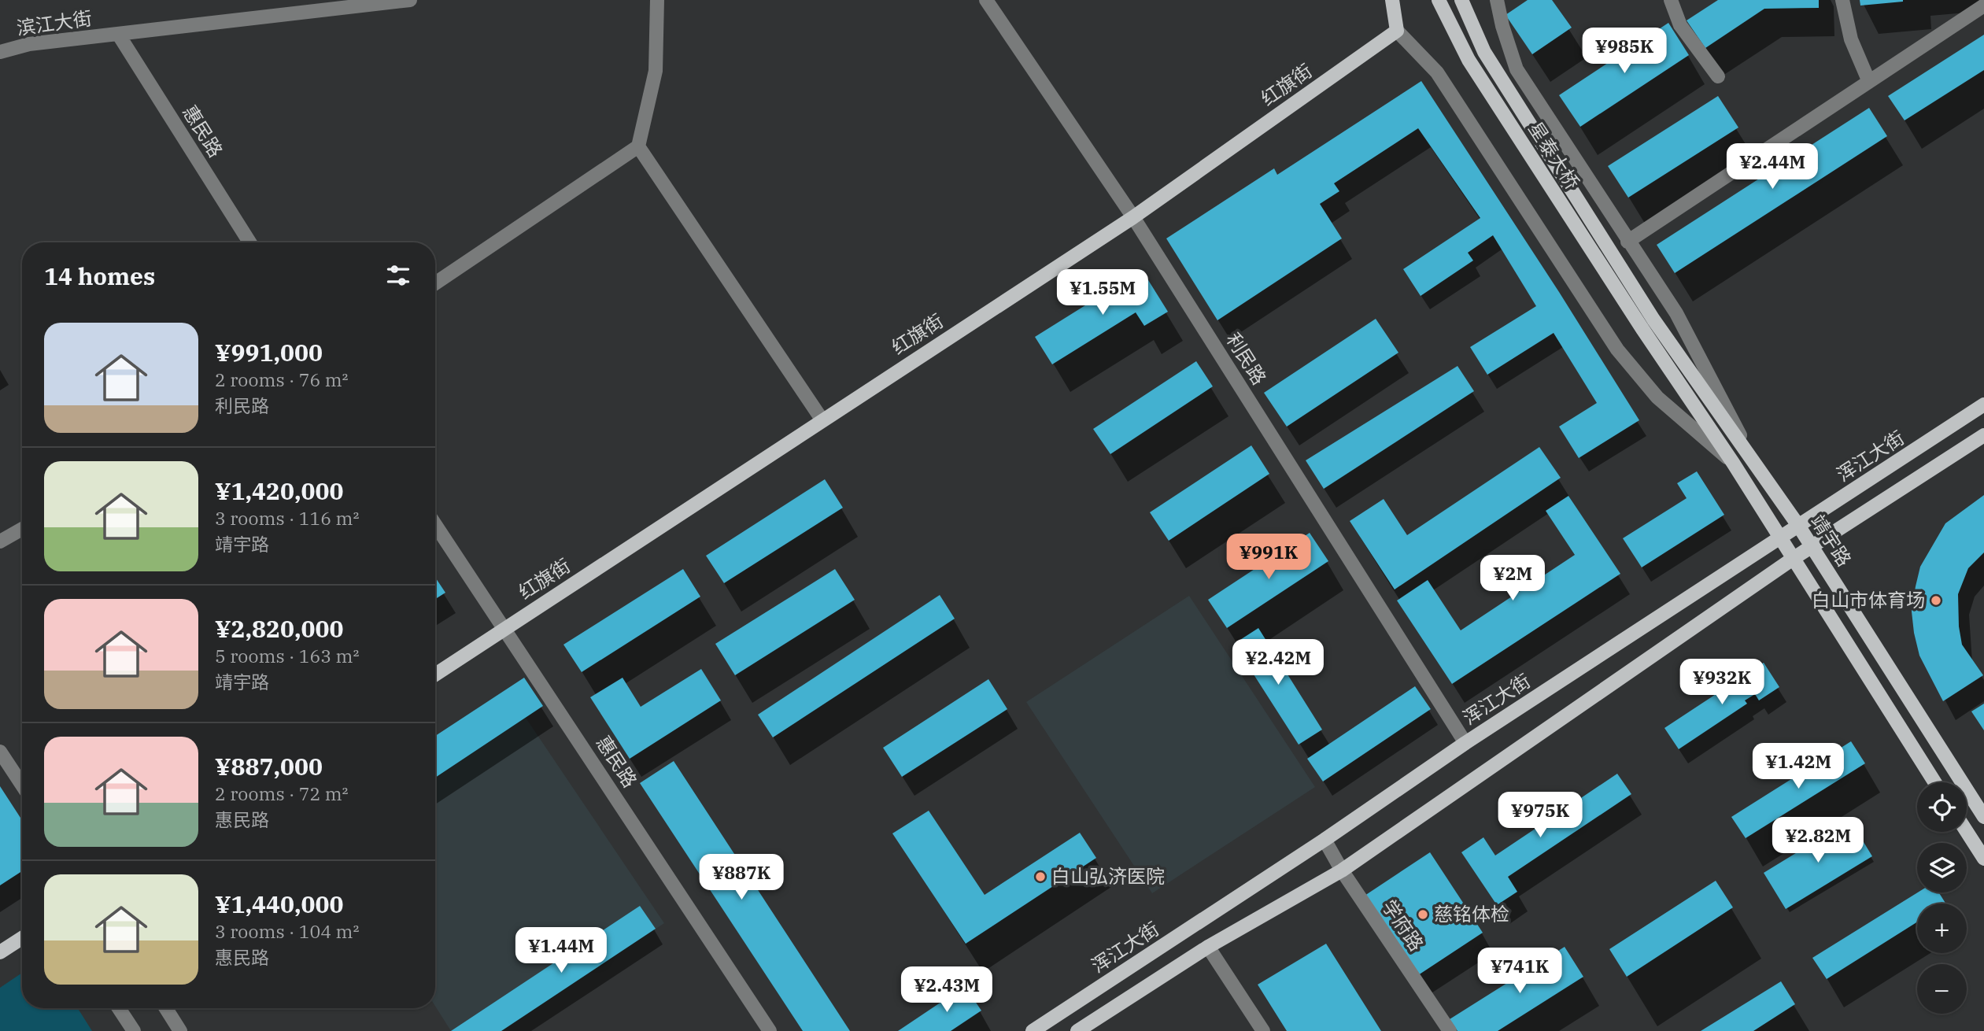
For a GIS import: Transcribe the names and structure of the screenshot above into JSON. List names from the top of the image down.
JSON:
{
  "streets": {
    "main road": [
      "红旗街",
      "星泰大桥",
      "浑江大街",
      "靖宇路"
    ],
    "street": [
      "滨江大街",
      "惠民路",
      "利民路",
      "学府路"
    ]
  },
  "crossings": [
    ["滨江大街", "惠民路"],
    ["红旗街", "惠民路"],
    ["红旗街", "利民路"],
    ["星泰大桥", "靖宇路"],
    ["利民路", "浑江大街"],
    ["浑江大街", "靖宇路"],
    ["浑江大街", "学府路"]
  ],
  "places": ["白山市体育场", "白山弘济医院", "慈铭体检"],
  "page": {
    "price": [
      "¥985K",
      "¥2.44M",
      "¥1.55M",
      "¥991K",
      "¥2M",
      "¥2.42M",
      "¥932K",
      "¥1.42M",
      "¥975K",
      "¥2.82M",
      "¥887K",
      "¥1.44M",
      "¥741K",
      "¥2.43M"
    ],
    "heading": "14 homes",
    "list": [
      {
        "name": "¥991,000",
        "note": "2 rooms · 76 m² · 利民路"
      },
      {
        "name": "¥1,420,000",
        "note": "3 rooms · 116 m² · 靖宇路"
      },
      {
        "name": "¥2,820,000",
        "note": "5 rooms · 163 m² · 靖宇路"
      },
      {
        "name": "¥887,000",
        "note": "2 rooms · 72 m² · 惠民路"
      },
      {
        "name": "¥1,440,000",
        "note": "3 rooms · 104 m² · 惠民路"
      }
    ],
    "map_buttons": ["+", "−"]
  }
}
